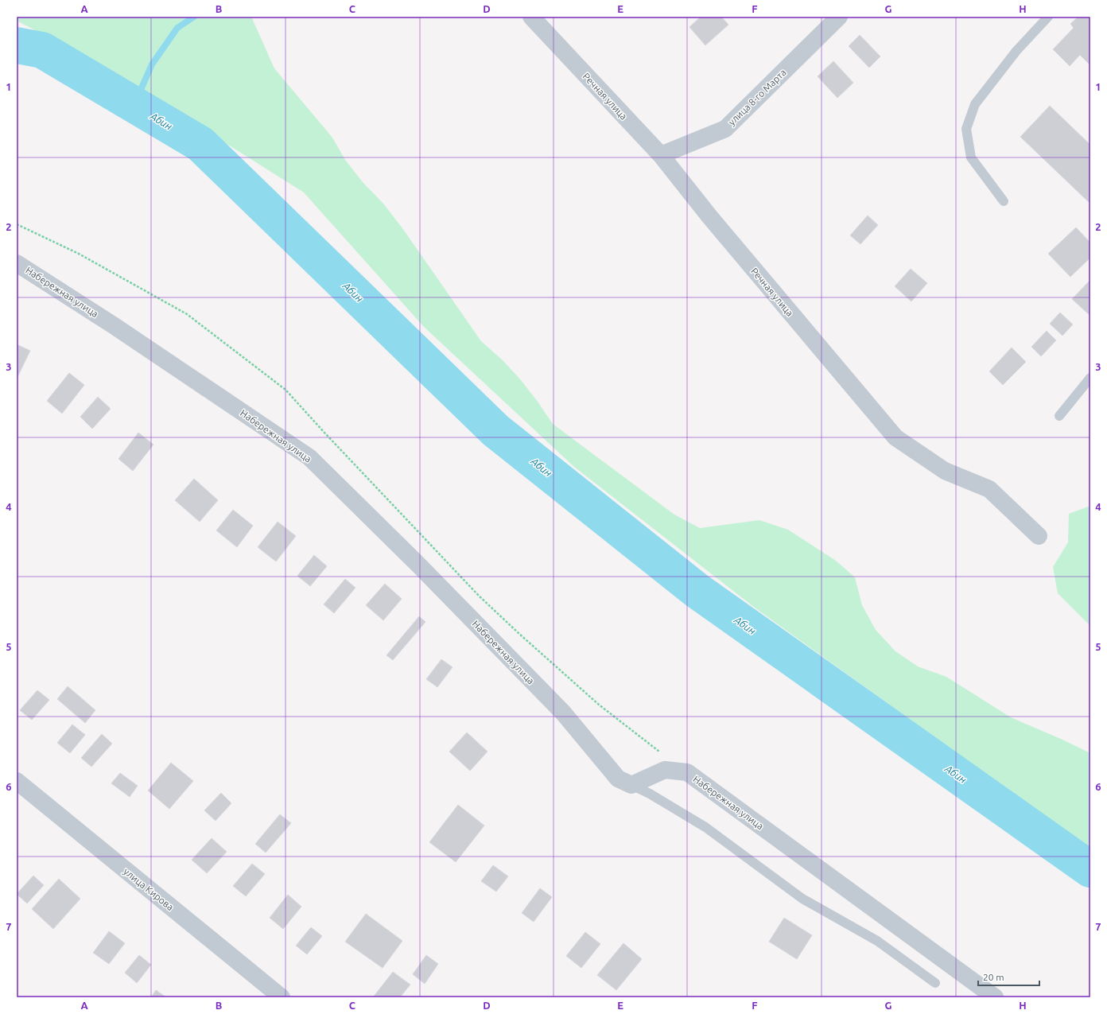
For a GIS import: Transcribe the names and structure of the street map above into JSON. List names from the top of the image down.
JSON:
{
  "streets": {
    "street": [
      "Речная улица",
      "улица 8-го Марта",
      "Набережная улица",
      "улица Кирова"
    ]
  },
  "crossings": [
    ["Речная улица", "улица 8-го Марта"]
  ],
  "water": ["Абин"],
  "scale_bar": "20 m",
  "grid": {
    "columns": [
      "A",
      "B",
      "C",
      "D",
      "E",
      "F",
      "G",
      "H"
    ],
    "rows": [
      "1",
      "2",
      "3",
      "4",
      "5",
      "6",
      "7"
    ]
  }
}
